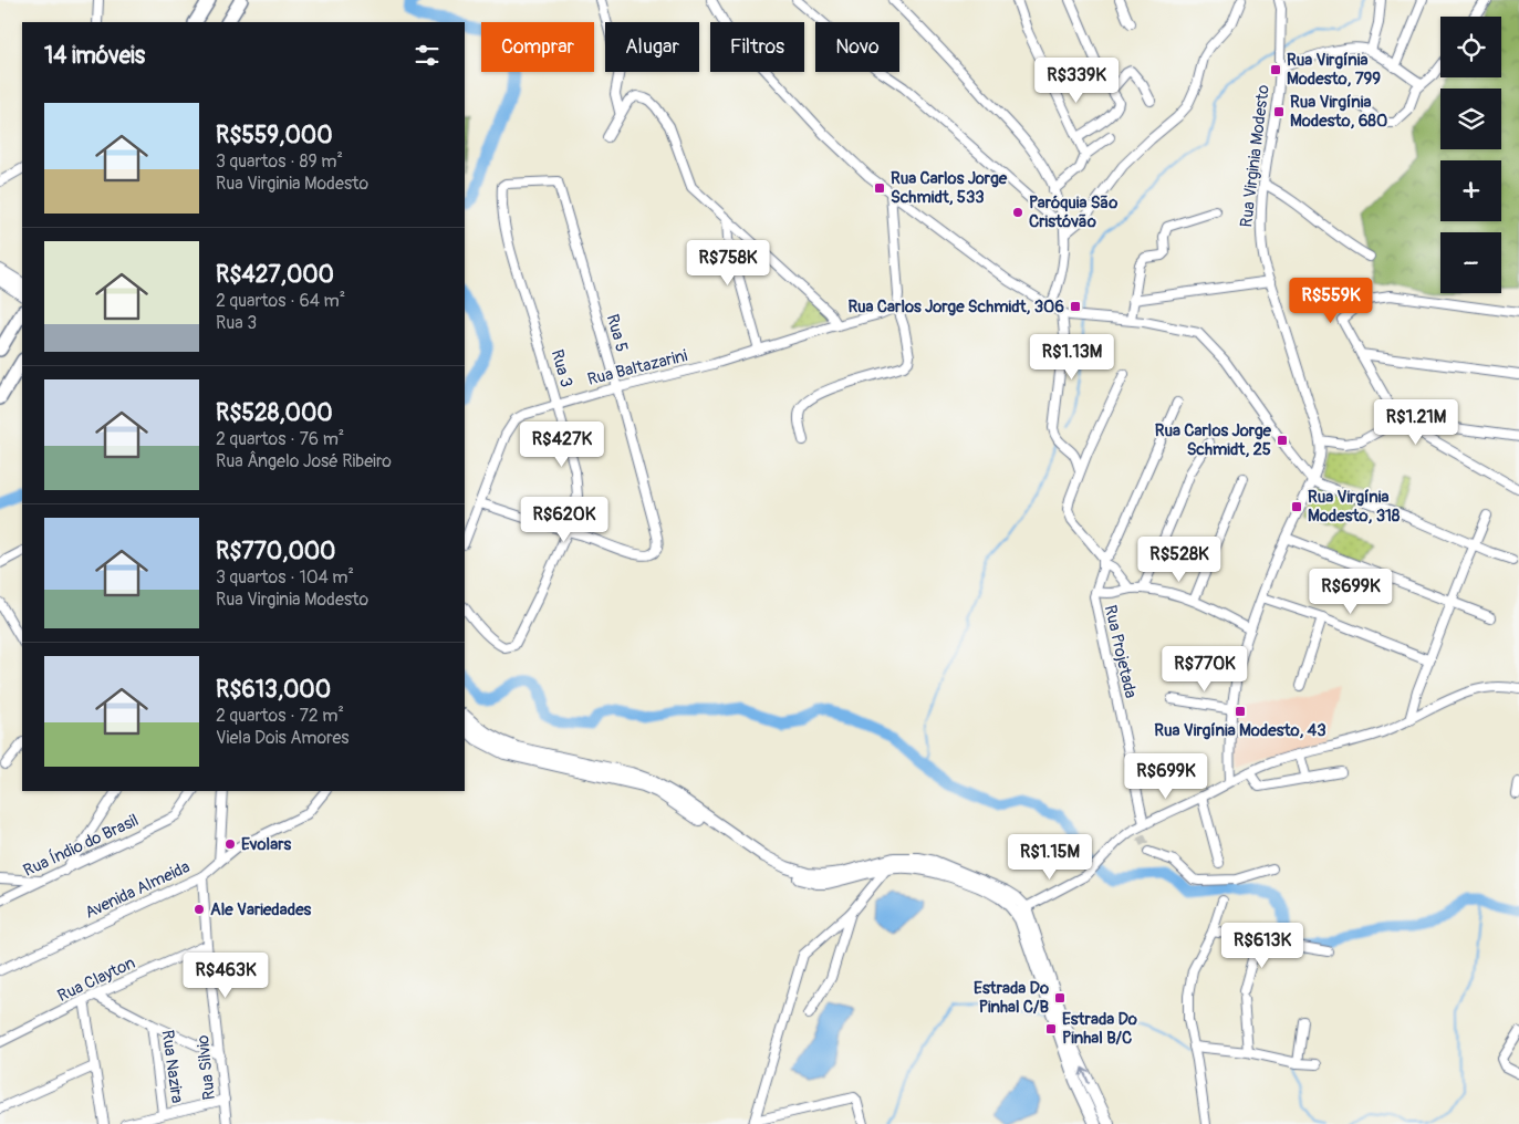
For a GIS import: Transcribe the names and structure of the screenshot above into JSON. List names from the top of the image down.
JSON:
{
  "streets": {
    "street": [
      "Rua Virginia Modesto",
      "Rua 5",
      "Rua Baltazarini",
      "Rua 3",
      "Rua Projetada",
      "Rua Índio do Brasil",
      "Avenida Almeida",
      "Rua Clayton",
      "Rua Nazira",
      "Rua Silvio"
    ]
  },
  "crossings": [
    ["Rua 5", "Rua Baltazarini"],
    ["Rua 5", "Rua 3"],
    ["Rua Baltazarini", "Rua 3"],
    ["Avenida Almeida", "Rua Silvio"],
    ["Rua Clayton", "Rua Silvio"]
  ],
  "places": {
    "transit": [
      "Rua Virgínia Modesto, 799",
      "Rua Virgínia Modesto, 680",
      "Rua Carlos Jorge Schmidt, 533",
      "Rua Carlos Jorge Schmidt, 306",
      "Rua Carlos Jorge Schmidt, 25",
      "Rua Virgínia Modesto, 318",
      "Rua Virgínia Modesto, 43",
      "Estrada Do Pinhal C/B",
      "Estrada Do Pinhal B/C"
    ],
    "other": ["Paróquia São Cristóvão", "Evolars", "Ale Variedades"]
  },
  "page": {
    "map_buttons": ["+", "−"],
    "chip": [
      "Comprar",
      "Alugar",
      "Filtros",
      "Novo"
    ],
    "heading": "14 imóveis",
    "price": [
      "R$339K",
      "R$758K",
      "R$559K",
      "R$1.13M",
      "R$1.21M",
      "R$427K",
      "R$620K",
      "R$528K",
      "R$699K",
      "R$770K",
      "R$699K",
      "R$1.15M",
      "R$613K",
      "R$463K"
    ],
    "list": [
      {
        "name": "R$559,000",
        "note": "3 quartos · 89 m² · Rua Virginia Modesto"
      },
      {
        "name": "R$427,000",
        "note": "2 quartos · 64 m² · Rua 3"
      },
      {
        "name": "R$528,000",
        "note": "2 quartos · 76 m² · Rua Ângelo José Ribeiro"
      },
      {
        "name": "R$770,000",
        "note": "3 quartos · 104 m² · Rua Virginia Modesto"
      },
      {
        "name": "R$613,000",
        "note": "2 quartos · 72 m² · Viela Dois Amores"
      }
    ]
  }
}
